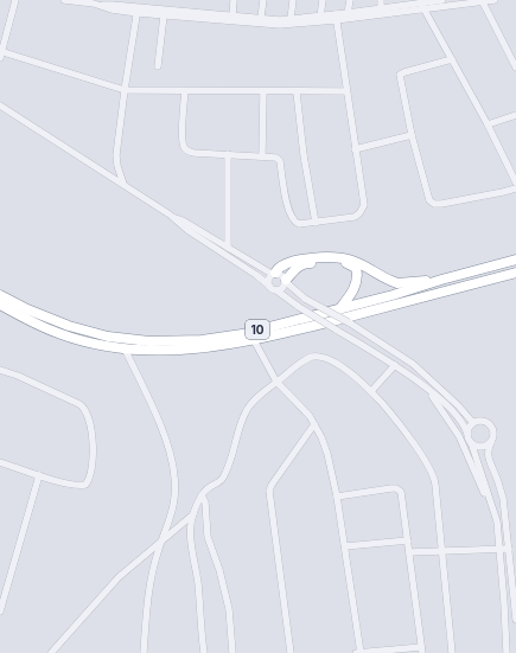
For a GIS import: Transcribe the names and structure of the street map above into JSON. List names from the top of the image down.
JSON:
{
  "streets": {
    "highway": ["10"]
  }
}
